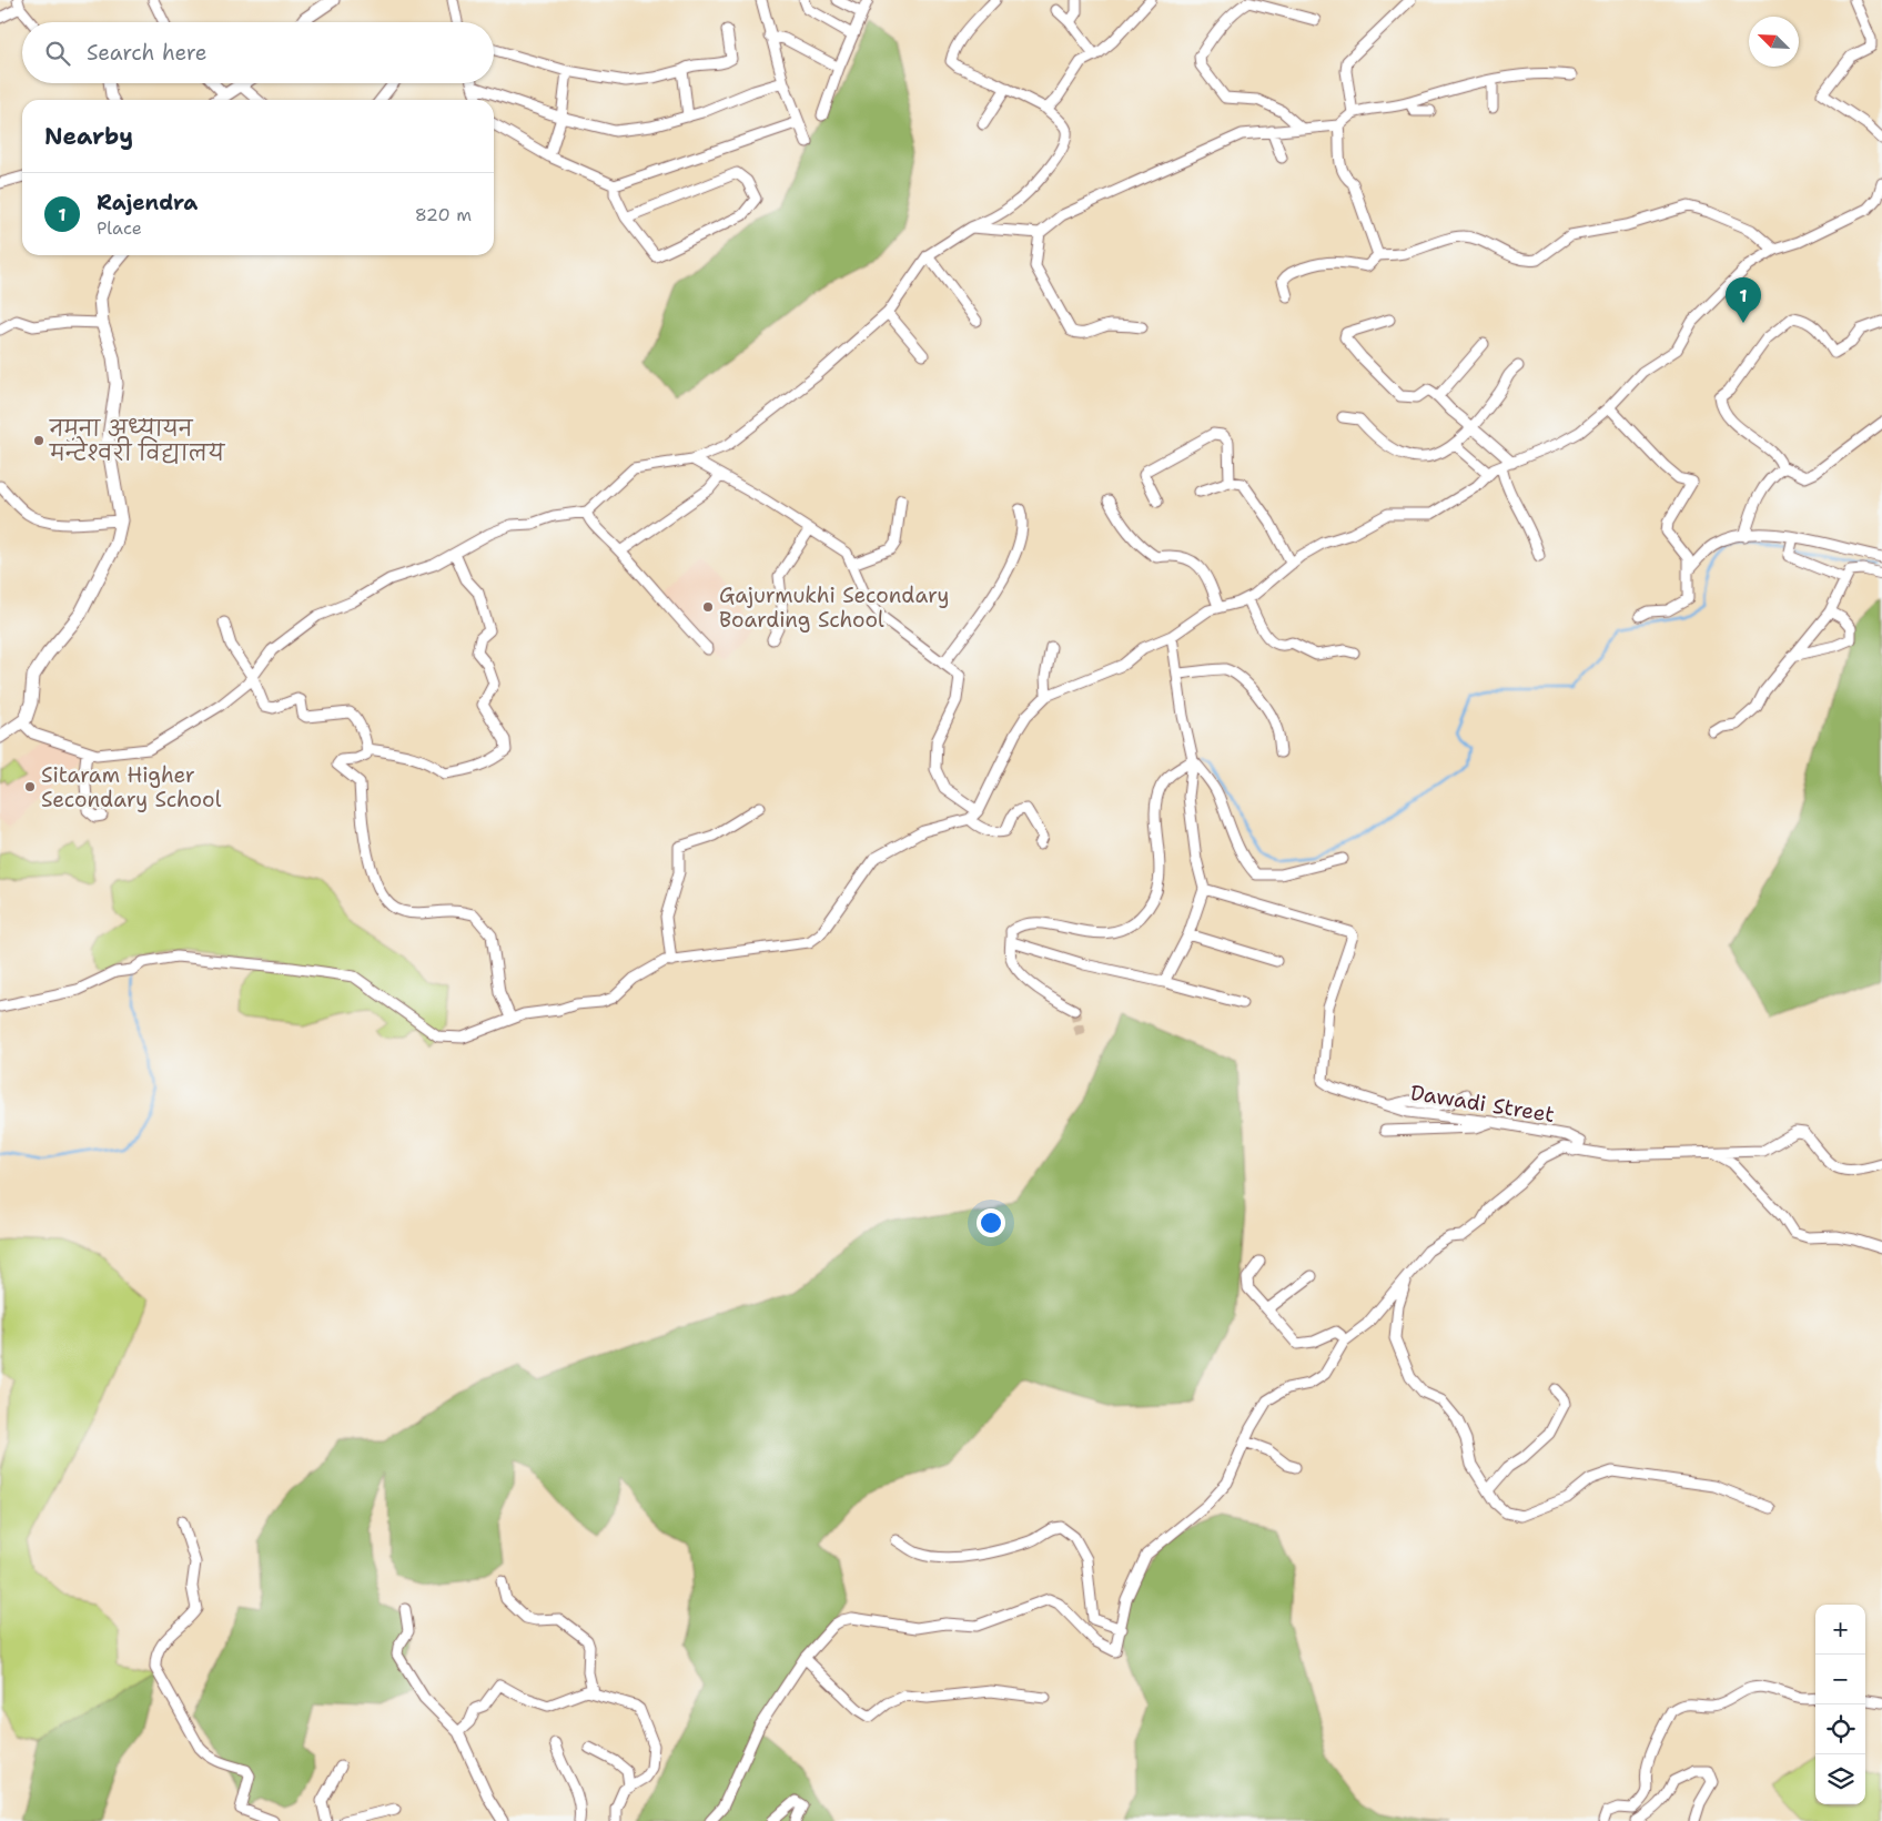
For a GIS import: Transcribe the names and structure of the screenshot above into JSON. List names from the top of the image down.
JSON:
{
  "streets": {
    "street": ["Dawadi Street"]
  },
  "places": ["नमुना अध्यायन मन्टेश्वरी विद्यालय", "Gajurmukhi Secondary Boarding School", "Sitaram Higher Secondary School"],
  "north": "top left",
  "page": {
    "search": "Search here",
    "heading": "Nearby",
    "list": [
      {
        "mark": "1",
        "name": "Rajendra",
        "note": "Place",
        "value": "820 m"
      }
    ],
    "pins": "1",
    "map_buttons": ["+", "−"]
  }
}
